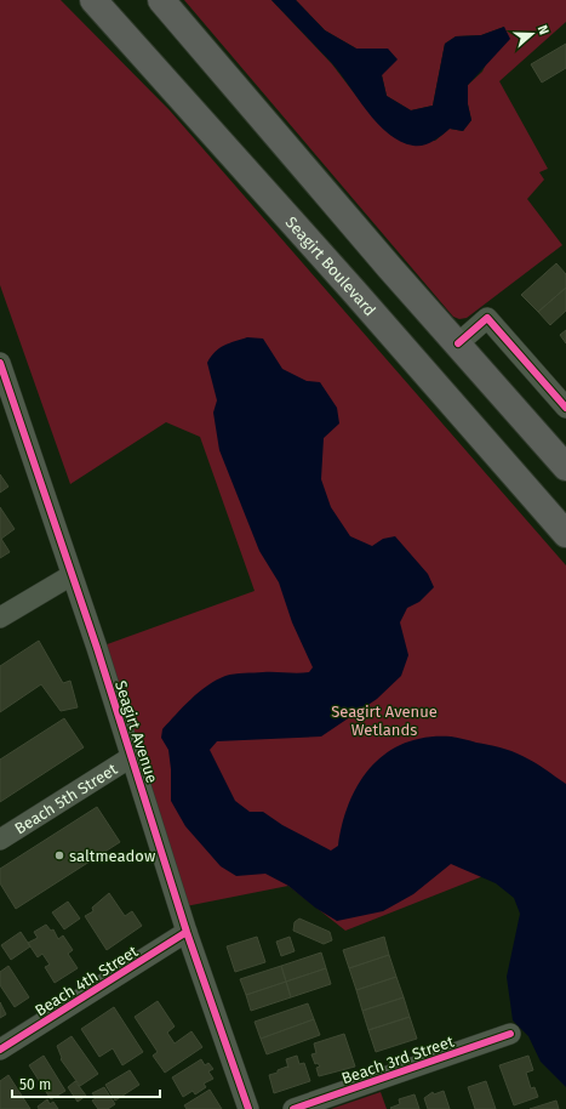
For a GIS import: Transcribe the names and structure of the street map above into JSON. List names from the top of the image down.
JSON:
{
  "streets": {
    "main road": ["Seagirt Boulevard"],
    "street": [
      "Seagirt Avenue",
      "Beach 5th Street",
      "Beach 4th Street",
      "Beach 3rd Street"
    ]
  },
  "crossings": [
    ["Seagirt Avenue", "Beach 5th Street"],
    ["Seagirt Avenue", "Beach 4th Street"]
  ],
  "parks": ["Seagirt Avenue Wetlands"],
  "places": ["saltmeadow"],
  "scale_bar": "50 m",
  "north": "right"
}
